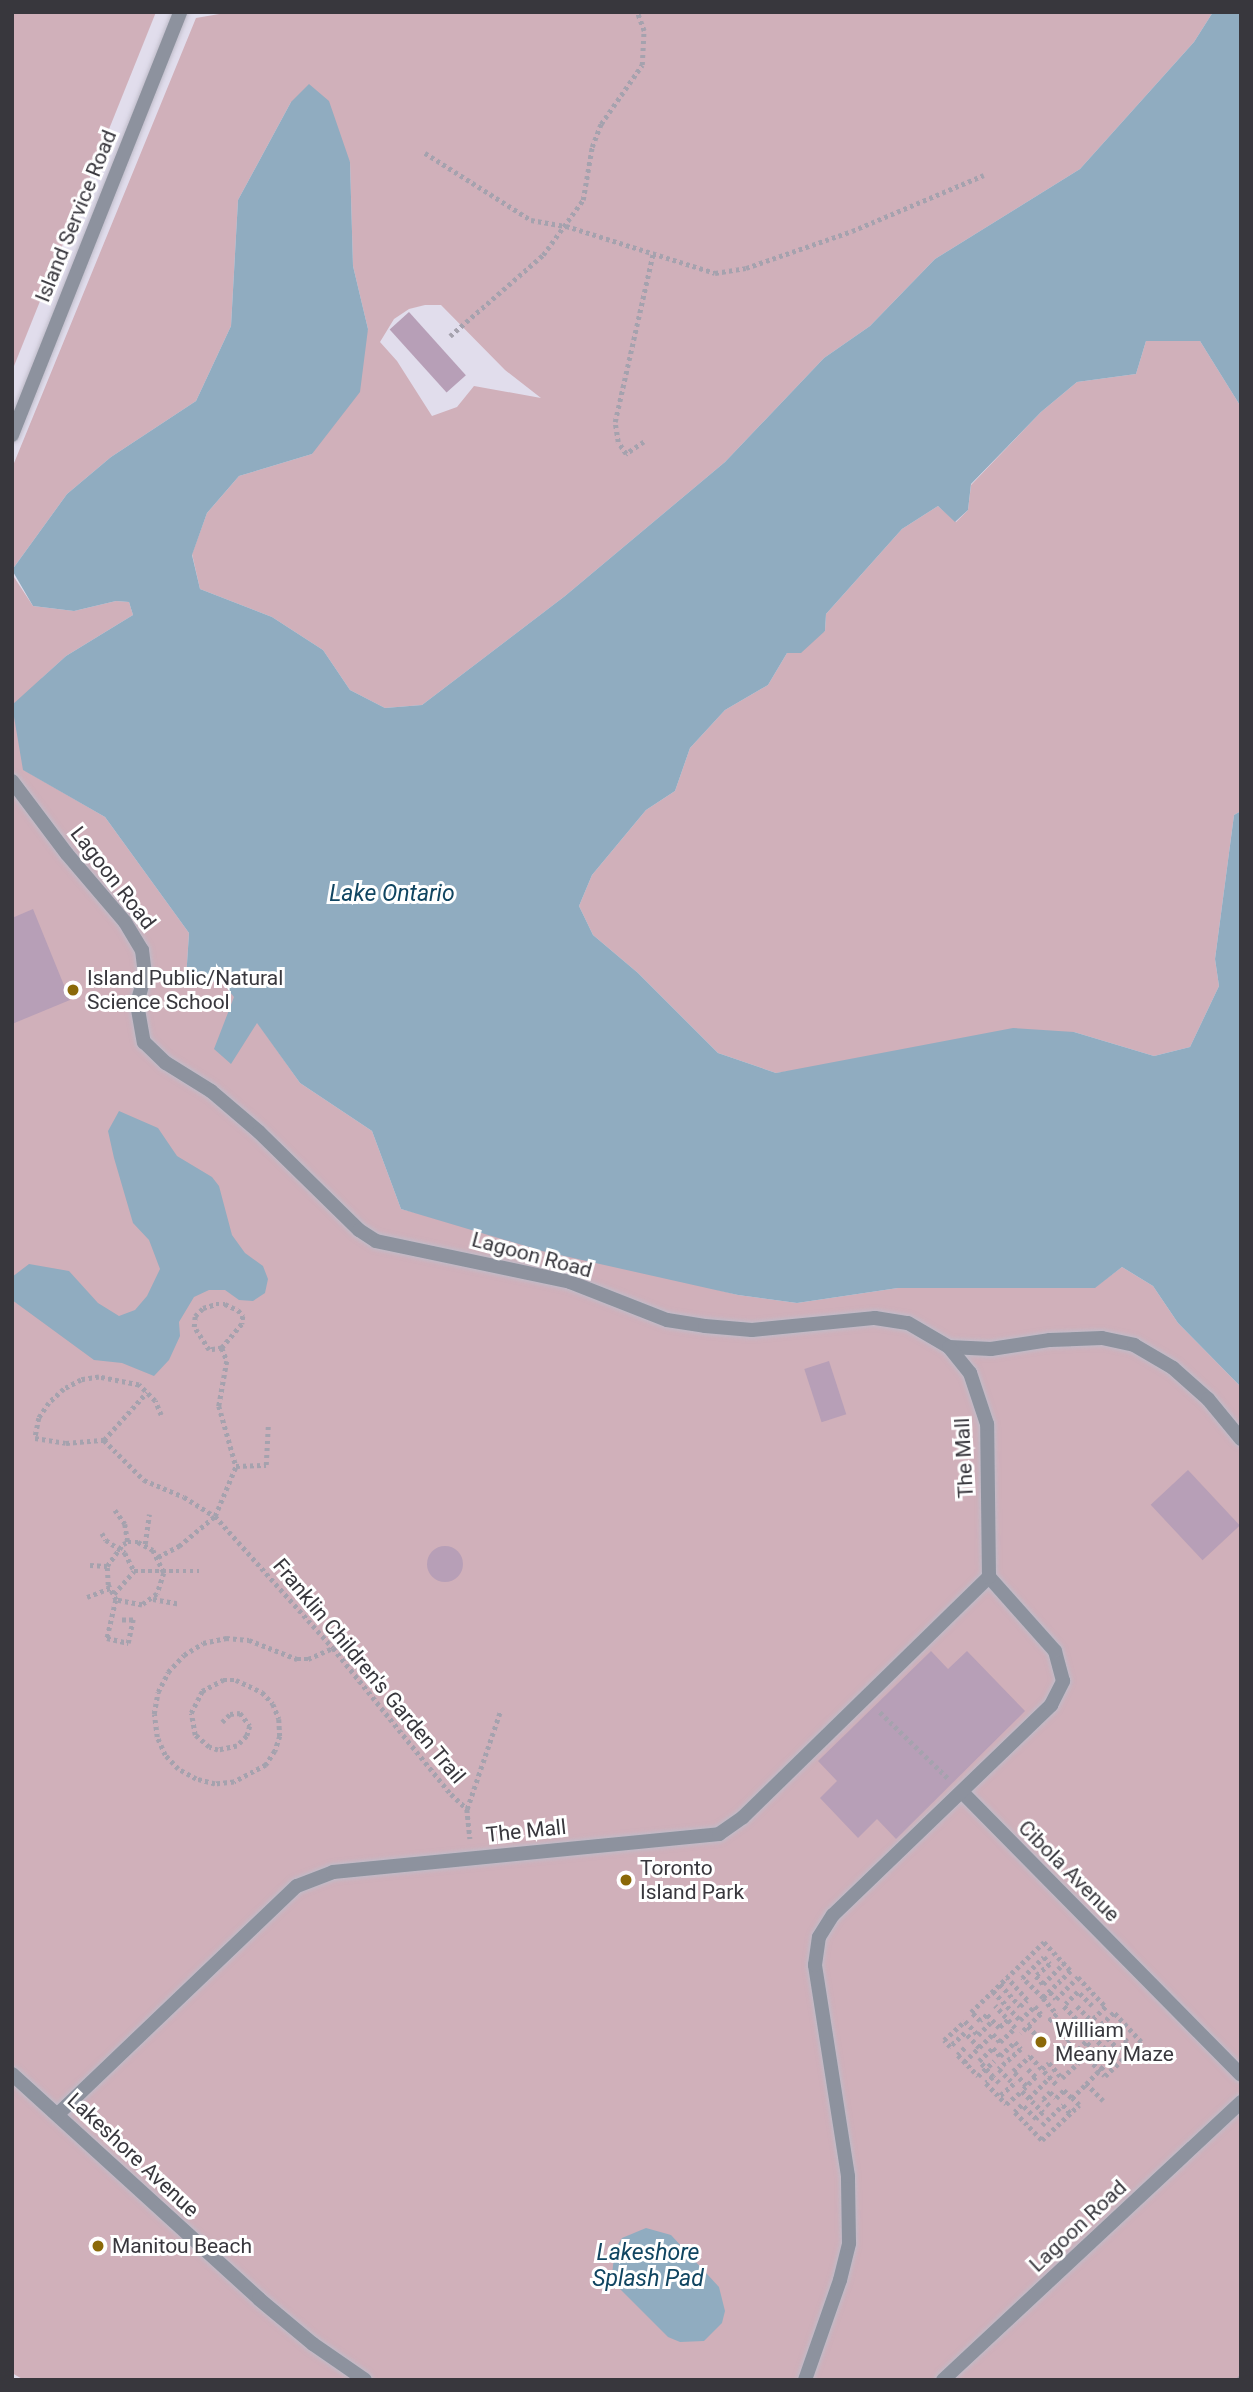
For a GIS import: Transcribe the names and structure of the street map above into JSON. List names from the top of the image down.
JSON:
{
  "streets": {
    "lane": [
      "Island Service Road",
      "Lagoon Road",
      "The Mall",
      "Cibola Avenue",
      "Lakeshore Avenue"
    ],
    "path": ["Franklin Children's Garden Trail"]
  },
  "crossings": [
    ["Lagoon Road", "The Mall"],
    ["The Mall", "Franklin Children's Garden Trail"],
    ["The Mall", "Lakeshore Avenue"]
  ],
  "water": ["Lake Ontario", "Lakeshore Splash Pad"],
  "places": [
    "Island Public/Natural Science School",
    "Toronto Island Park",
    "William Meany Maze",
    "Manitou Beach"
  ]
}
